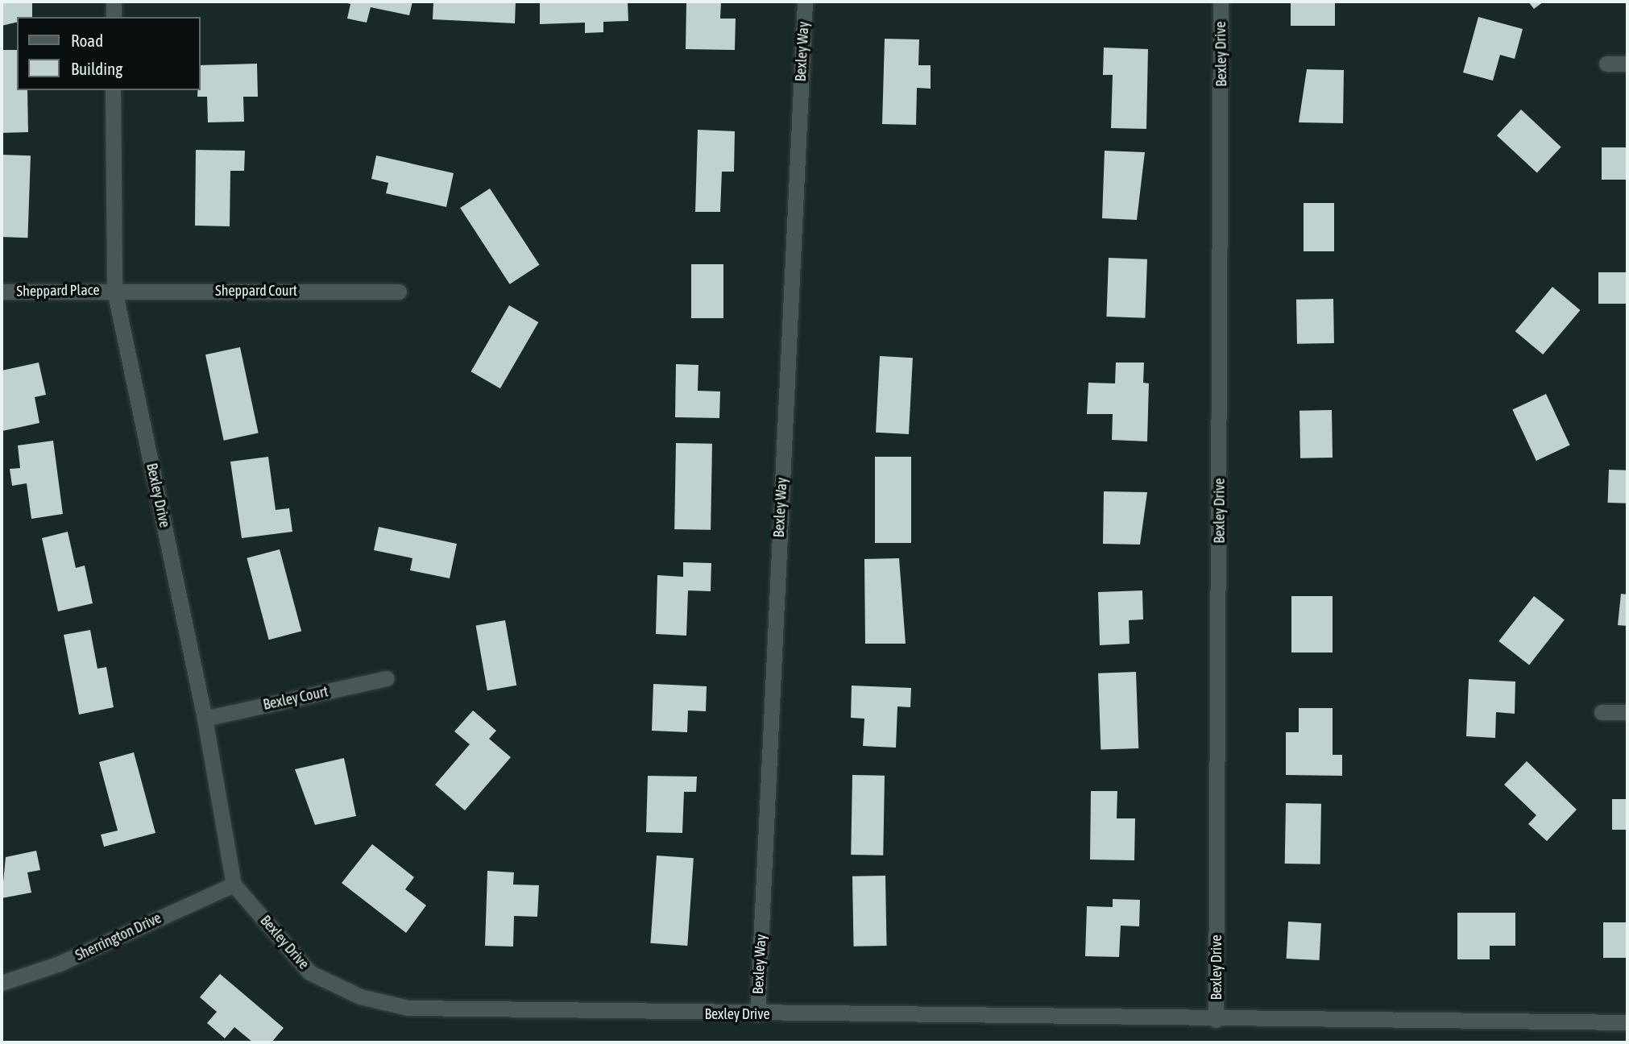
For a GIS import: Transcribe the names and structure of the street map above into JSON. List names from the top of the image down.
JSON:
{
  "streets": {
    "street": [
      "Bexley Way",
      "Bexley Drive",
      "Sheppard Place",
      "Sheppard Court",
      "Bexley Court",
      "Sherrington Drive"
    ]
  },
  "crossings": [
    ["Bexley Way", "Bexley Drive"],
    ["Bexley Drive", "Sheppard Place"],
    ["Bexley Drive", "Sheppard Court"],
    ["Bexley Drive", "Bexley Court"],
    ["Bexley Drive", "Sherrington Drive"],
    ["Sheppard Place", "Sheppard Court"]
  ],
  "legend": ["Road", "Building"]
}
